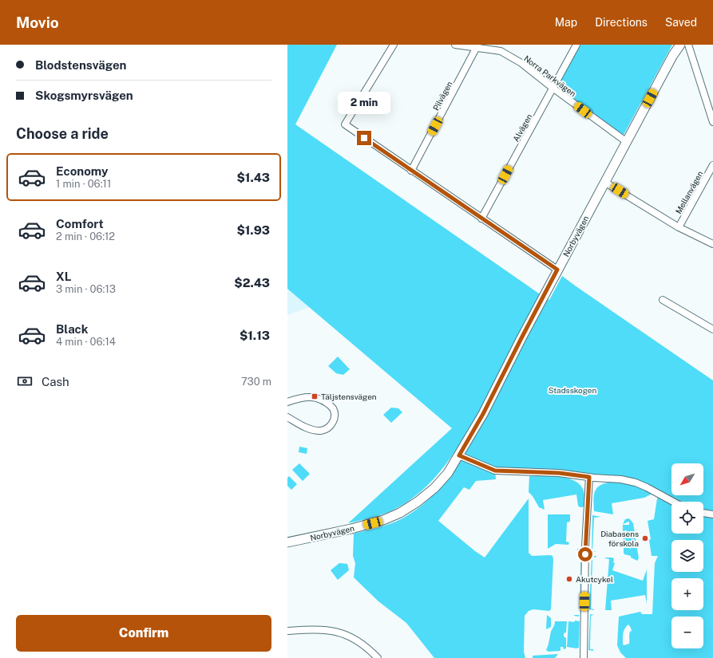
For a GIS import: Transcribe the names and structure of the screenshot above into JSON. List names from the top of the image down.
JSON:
{
  "streets": {
    "street": [
      "Norra Parkvägen",
      "Pilvägen",
      "Alvägen",
      "Mellanvägen",
      "Norbyvägen"
    ]
  },
  "crossings": [
    ["Norra Parkvägen", "Pilvägen"],
    ["Norra Parkvägen", "Alvägen"],
    ["Norra Parkvägen", "Norbyvägen"]
  ],
  "parks": ["Stadsskogen"],
  "places": {
    "transit": ["Täljstensvägen"],
    "other": ["Diabasens förskola", "Akutcykel"]
  },
  "north": "bottom left",
  "page": {
    "header": "Movio",
    "nav": ["Map", "Directions", "Saved"],
    "banner": ["Blodstensvägen", "Skogsmyrsvägen"],
    "bubble": "2 min",
    "heading": "Choose a ride",
    "list": [
      {
        "name": "Economy",
        "note": "1 min · 06:11",
        "value": "$1.43"
      },
      {
        "name": "Comfort",
        "note": "2 min · 06:12",
        "value": "$1.93"
      },
      {
        "name": "XL",
        "note": "3 min · 06:13",
        "value": "$2.43"
      },
      {
        "name": "Black",
        "note": "4 min · 06:14",
        "value": "$1.13"
      }
    ],
    "pay": ["Cash", "730 m"],
    "map_buttons": ["+", "−"],
    "buttons": "Confirm"
  }
}
